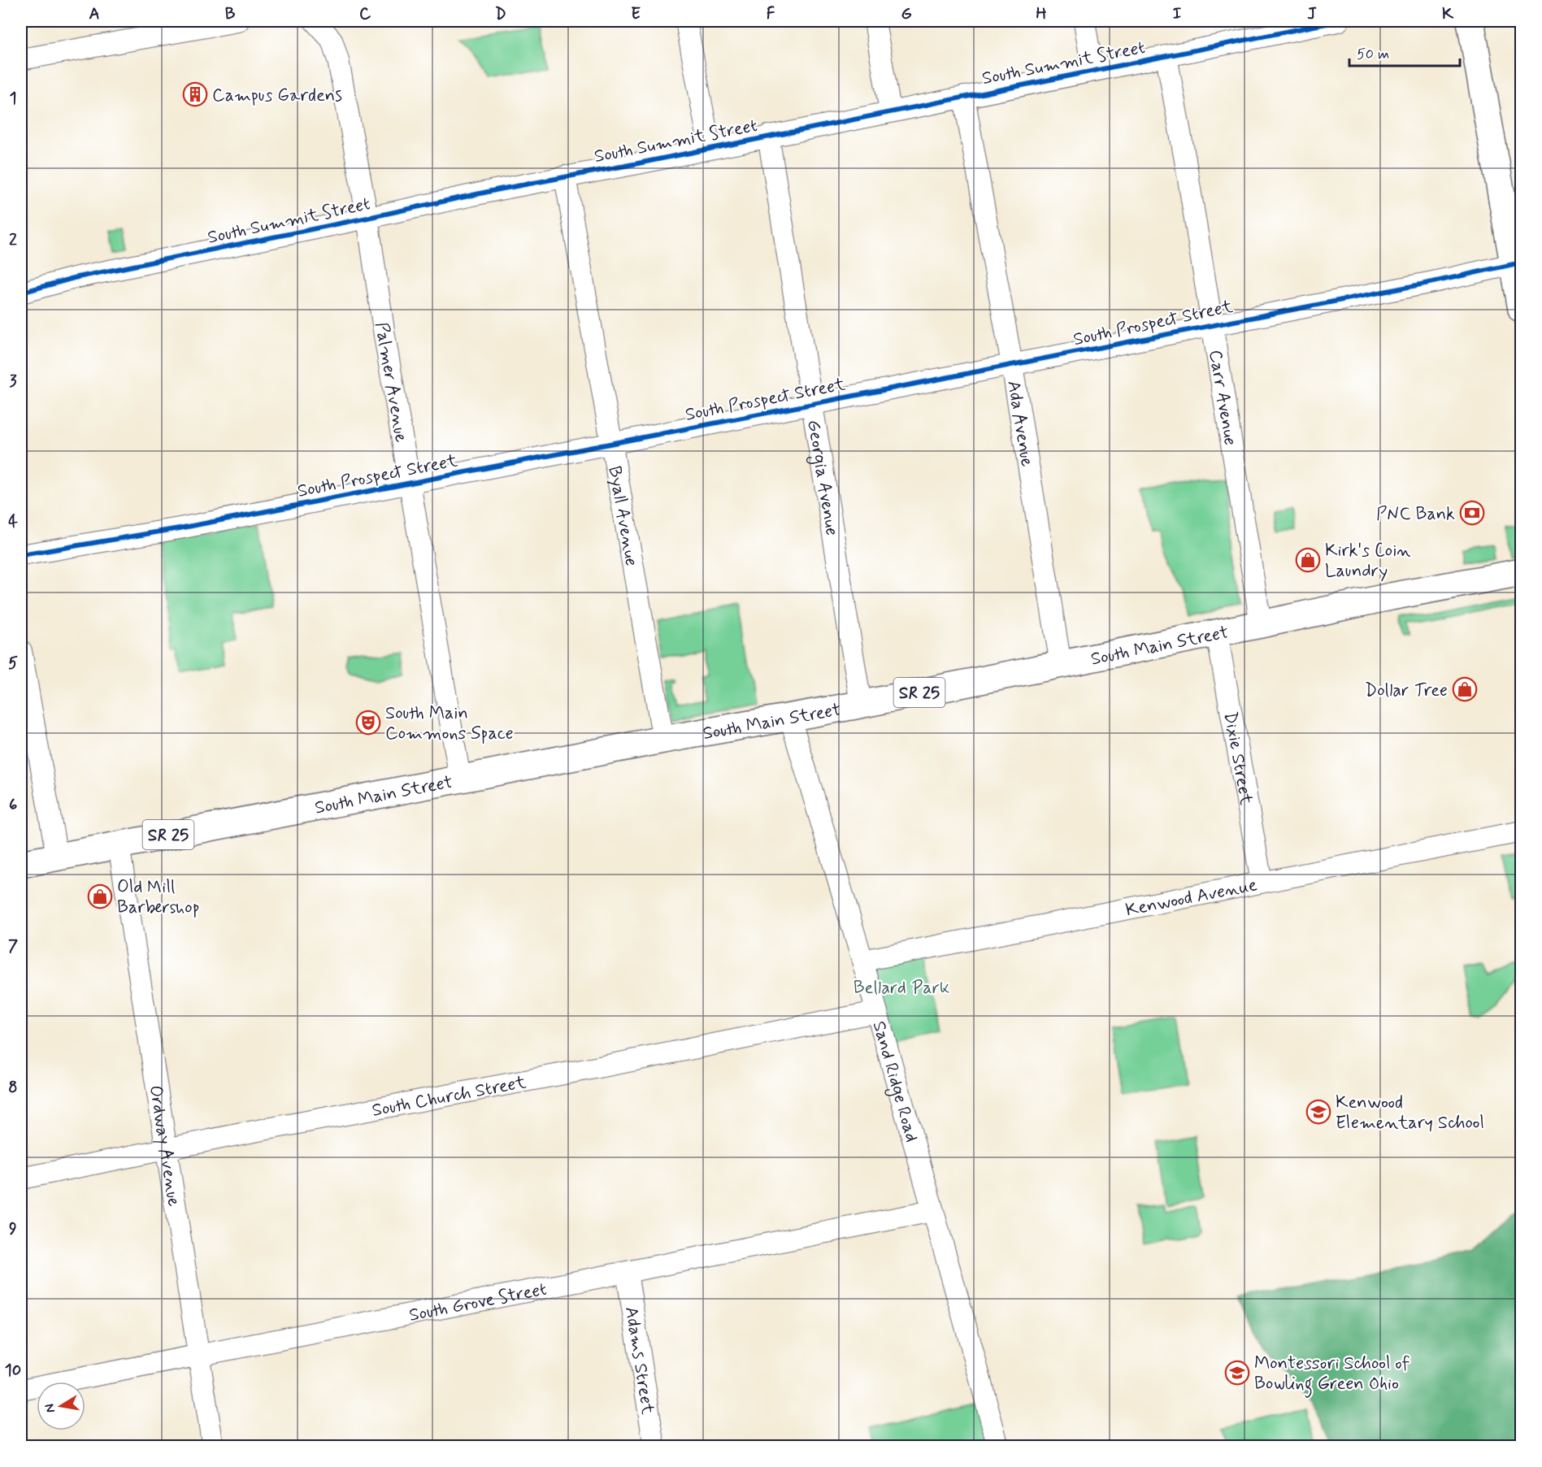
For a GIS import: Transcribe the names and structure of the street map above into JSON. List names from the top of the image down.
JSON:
{
  "streets": {
    "main road": ["South Main Street", "SR 25"],
    "street": [
      "South Summit Street",
      "South Prospect Street",
      "Palmer Avenue",
      "Carr Avenue",
      "Ada Avenue",
      "Georgia Avenue",
      "Byall Avenue",
      "Dixie Street",
      "Kenwood Avenue",
      "Sand Ridge Road",
      "South Church Street",
      "Ordway Avenue",
      "South Grove Street",
      "Adams Street"
    ]
  },
  "crossings": [
    ["South Summit Street", "Palmer Avenue"],
    ["South Summit Street", "Carr Avenue"],
    ["South Summit Street", "Ada Avenue"],
    ["South Summit Street", "Georgia Avenue"],
    ["South Summit Street", "Byall Avenue"],
    ["South Prospect Street", "Palmer Avenue"],
    ["South Prospect Street", "Carr Avenue"],
    ["South Prospect Street", "Ada Avenue"],
    ["South Prospect Street", "Georgia Avenue"],
    ["South Prospect Street", "Byall Avenue"],
    ["Palmer Avenue", "South Main Street"],
    ["Carr Avenue", "South Main Street"],
    ["Ada Avenue", "South Main Street"],
    ["Georgia Avenue", "South Main Street"],
    ["Byall Avenue", "South Main Street"],
    ["South Main Street", "Dixie Street"],
    ["South Main Street", "Sand Ridge Road"],
    ["South Main Street", "Ordway Avenue"],
    ["Dixie Street", "Kenwood Avenue"],
    ["Kenwood Avenue", "Sand Ridge Road"],
    ["Sand Ridge Road", "South Church Street"],
    ["Sand Ridge Road", "South Grove Street"],
    ["South Church Street", "Ordway Avenue"],
    ["Ordway Avenue", "South Grove Street"],
    ["South Grove Street", "Adams Street"]
  ],
  "parks": ["Bellard Park"],
  "places": {
    "building": ["Campus Gardens"],
    "bank": ["PNC Bank"],
    "shop": ["Kirk's Coin Laundry", "Dollar Tree", "Old Mill Barbershop"],
    "theatre": ["South Main Commons Space"],
    "school or university": ["Kenwood Elementary School", "Montessori School of Bowling Green Ohio"]
  },
  "scale_bar": "50 m",
  "north": "left",
  "grid": {
    "columns": [
      "A",
      "B",
      "C",
      "D",
      "E",
      "F",
      "G",
      "H",
      "I",
      "J",
      "K"
    ],
    "rows": [
      "1",
      "2",
      "3",
      "4",
      "5",
      "6",
      "7",
      "8",
      "9",
      "10"
    ]
  }
}
